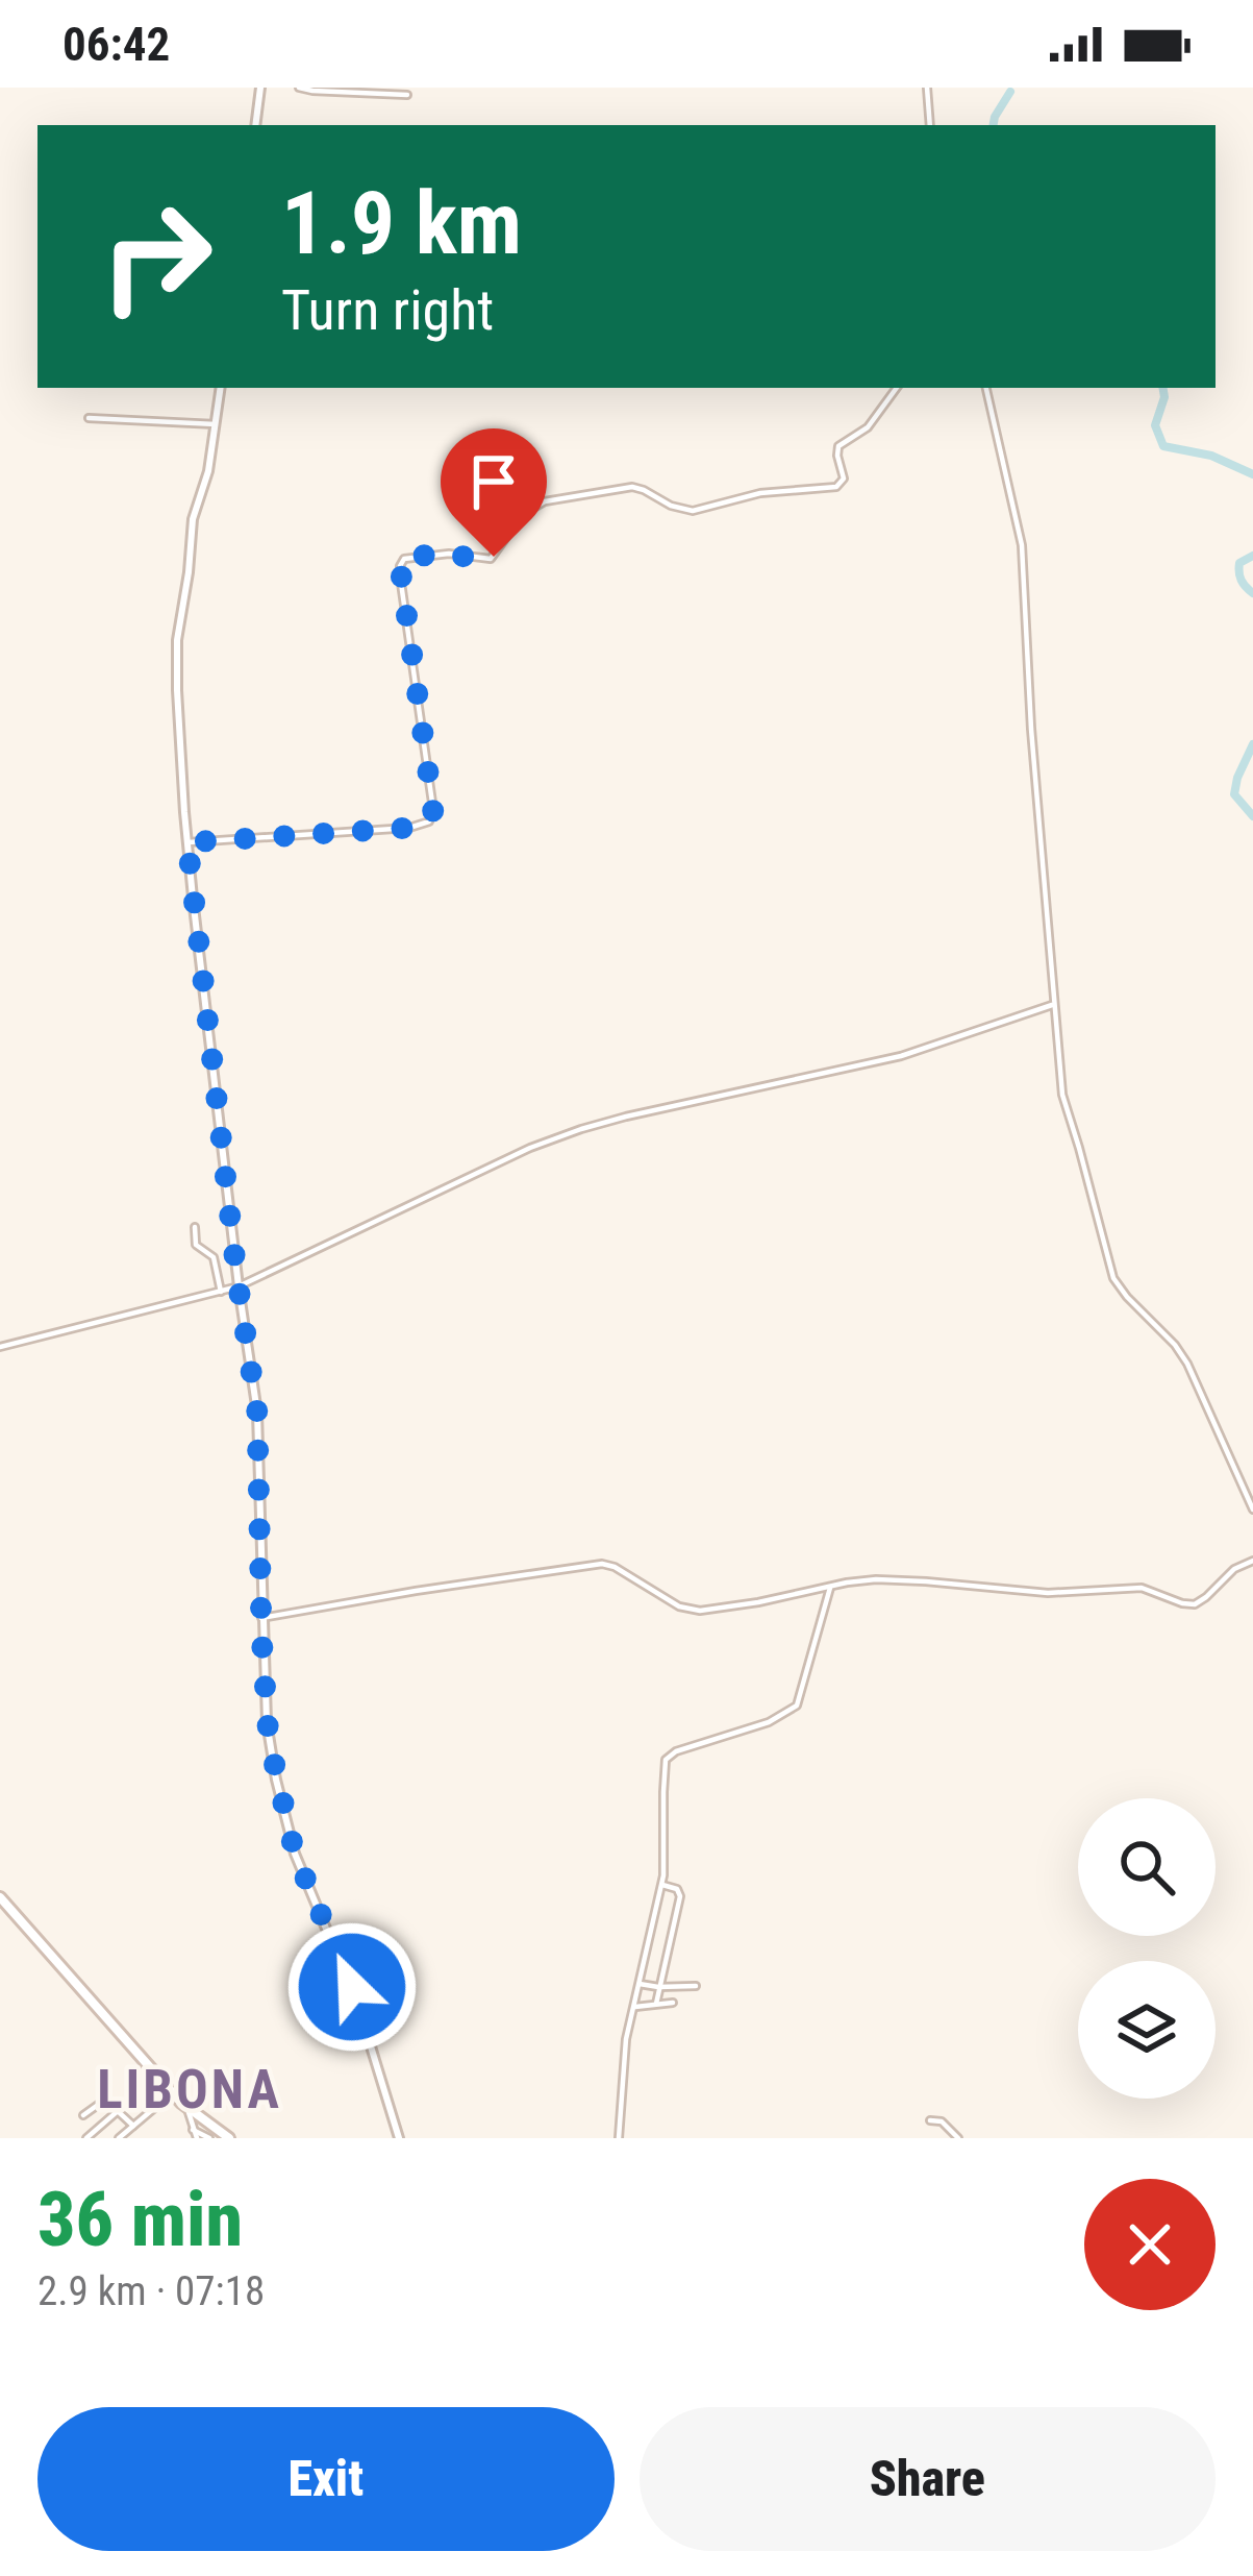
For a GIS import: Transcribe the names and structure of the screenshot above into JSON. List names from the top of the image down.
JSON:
{
  "districts": ["LIBONA"],
  "page": {
    "status": "06:42",
    "turn": ["1.9 km", "Turn right"],
    "heading": ["36 min", "2.9 km · 07:18"],
    "buttons": ["Exit", "Share"]
  }
}
